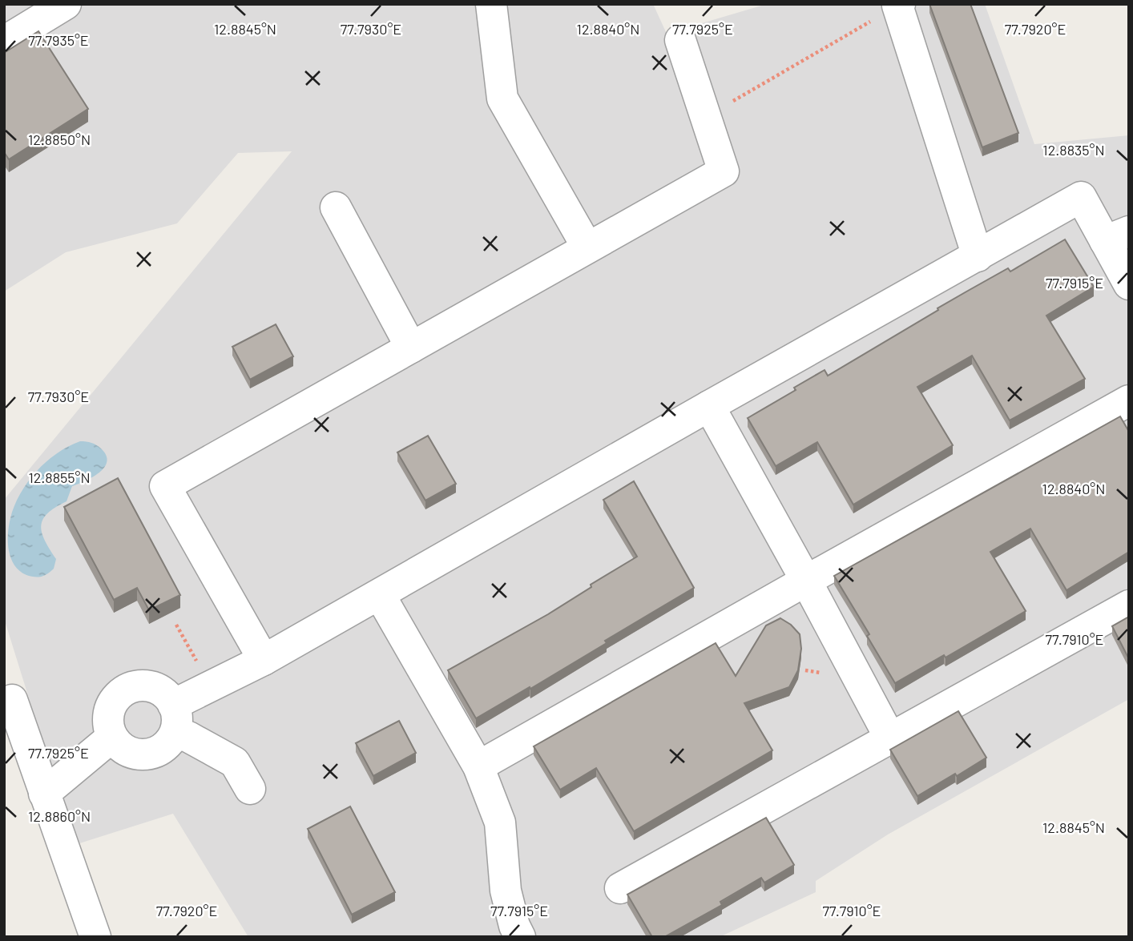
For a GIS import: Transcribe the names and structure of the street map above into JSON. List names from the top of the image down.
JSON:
{
  "coordinates": [
    "12.8840°N",
    "12.8845°N",
    "77.7930°E",
    "77.7925°E",
    "77.7920°E",
    "77.7935°E",
    "12.8850°N",
    "12.8835°N",
    "77.7915°E",
    "12.8855°N",
    "77.7910°E",
    "12.8860°N"
  ]
}
